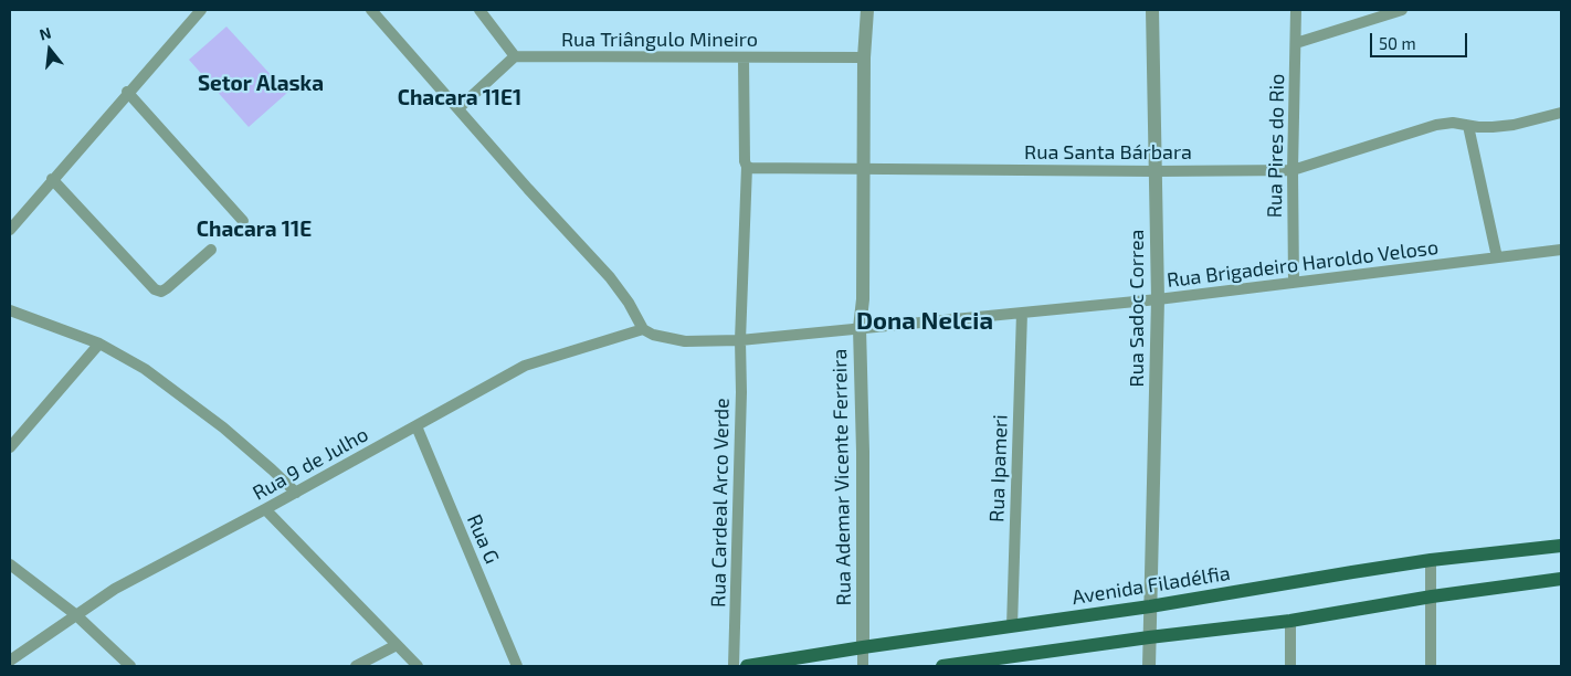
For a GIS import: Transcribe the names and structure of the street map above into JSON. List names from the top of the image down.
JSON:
{
  "streets": {
    "main road": ["Avenida Filadélfia"],
    "street": [
      "Rua Triângulo Mineiro",
      "Rua Pires do Rio",
      "Rua Santa Bárbara",
      "Rua Brigadeiro Haroldo Veloso",
      "Rua Sadoc Correa",
      "Rua 9 de Julho",
      "Rua Ipameri",
      "Rua Ademar Vicente Ferreira",
      "Rua Cardeal Arco Verde",
      "Rua G"
    ]
  },
  "crossings": [
    ["Rua Triângulo Mineiro", "Rua Ademar Vicente Ferreira"],
    ["Rua Pires do Rio", "Rua Santa Bárbara"],
    ["Rua Pires do Rio", "Rua Brigadeiro Haroldo Veloso"],
    ["Rua Santa Bárbara", "Rua Sadoc Correa"],
    ["Rua Santa Bárbara", "Rua Ademar Vicente Ferreira"],
    ["Rua Santa Bárbara", "Rua Cardeal Arco Verde"],
    ["Rua Brigadeiro Haroldo Veloso", "Rua Sadoc Correa"],
    ["Rua Brigadeiro Haroldo Veloso", "Rua 9 de Julho"],
    ["Rua Brigadeiro Haroldo Veloso", "Rua Ipameri"],
    ["Rua Brigadeiro Haroldo Veloso", "Rua Ademar Vicente Ferreira"],
    ["Rua Brigadeiro Haroldo Veloso", "Rua Cardeal Arco Verde"],
    ["Rua Sadoc Correa", "Avenida Filadélfia"],
    ["Rua 9 de Julho", "Rua G"],
    ["Rua Ipameri", "Avenida Filadélfia"],
    ["Rua Ademar Vicente Ferreira", "Avenida Filadélfia"]
  ],
  "districts": [
    "Setor Alaska",
    "Chacara 11E1",
    "Chacara 11E",
    "Dona Nelcia"
  ],
  "scale_bar": "50 m",
  "north": "top"
}
